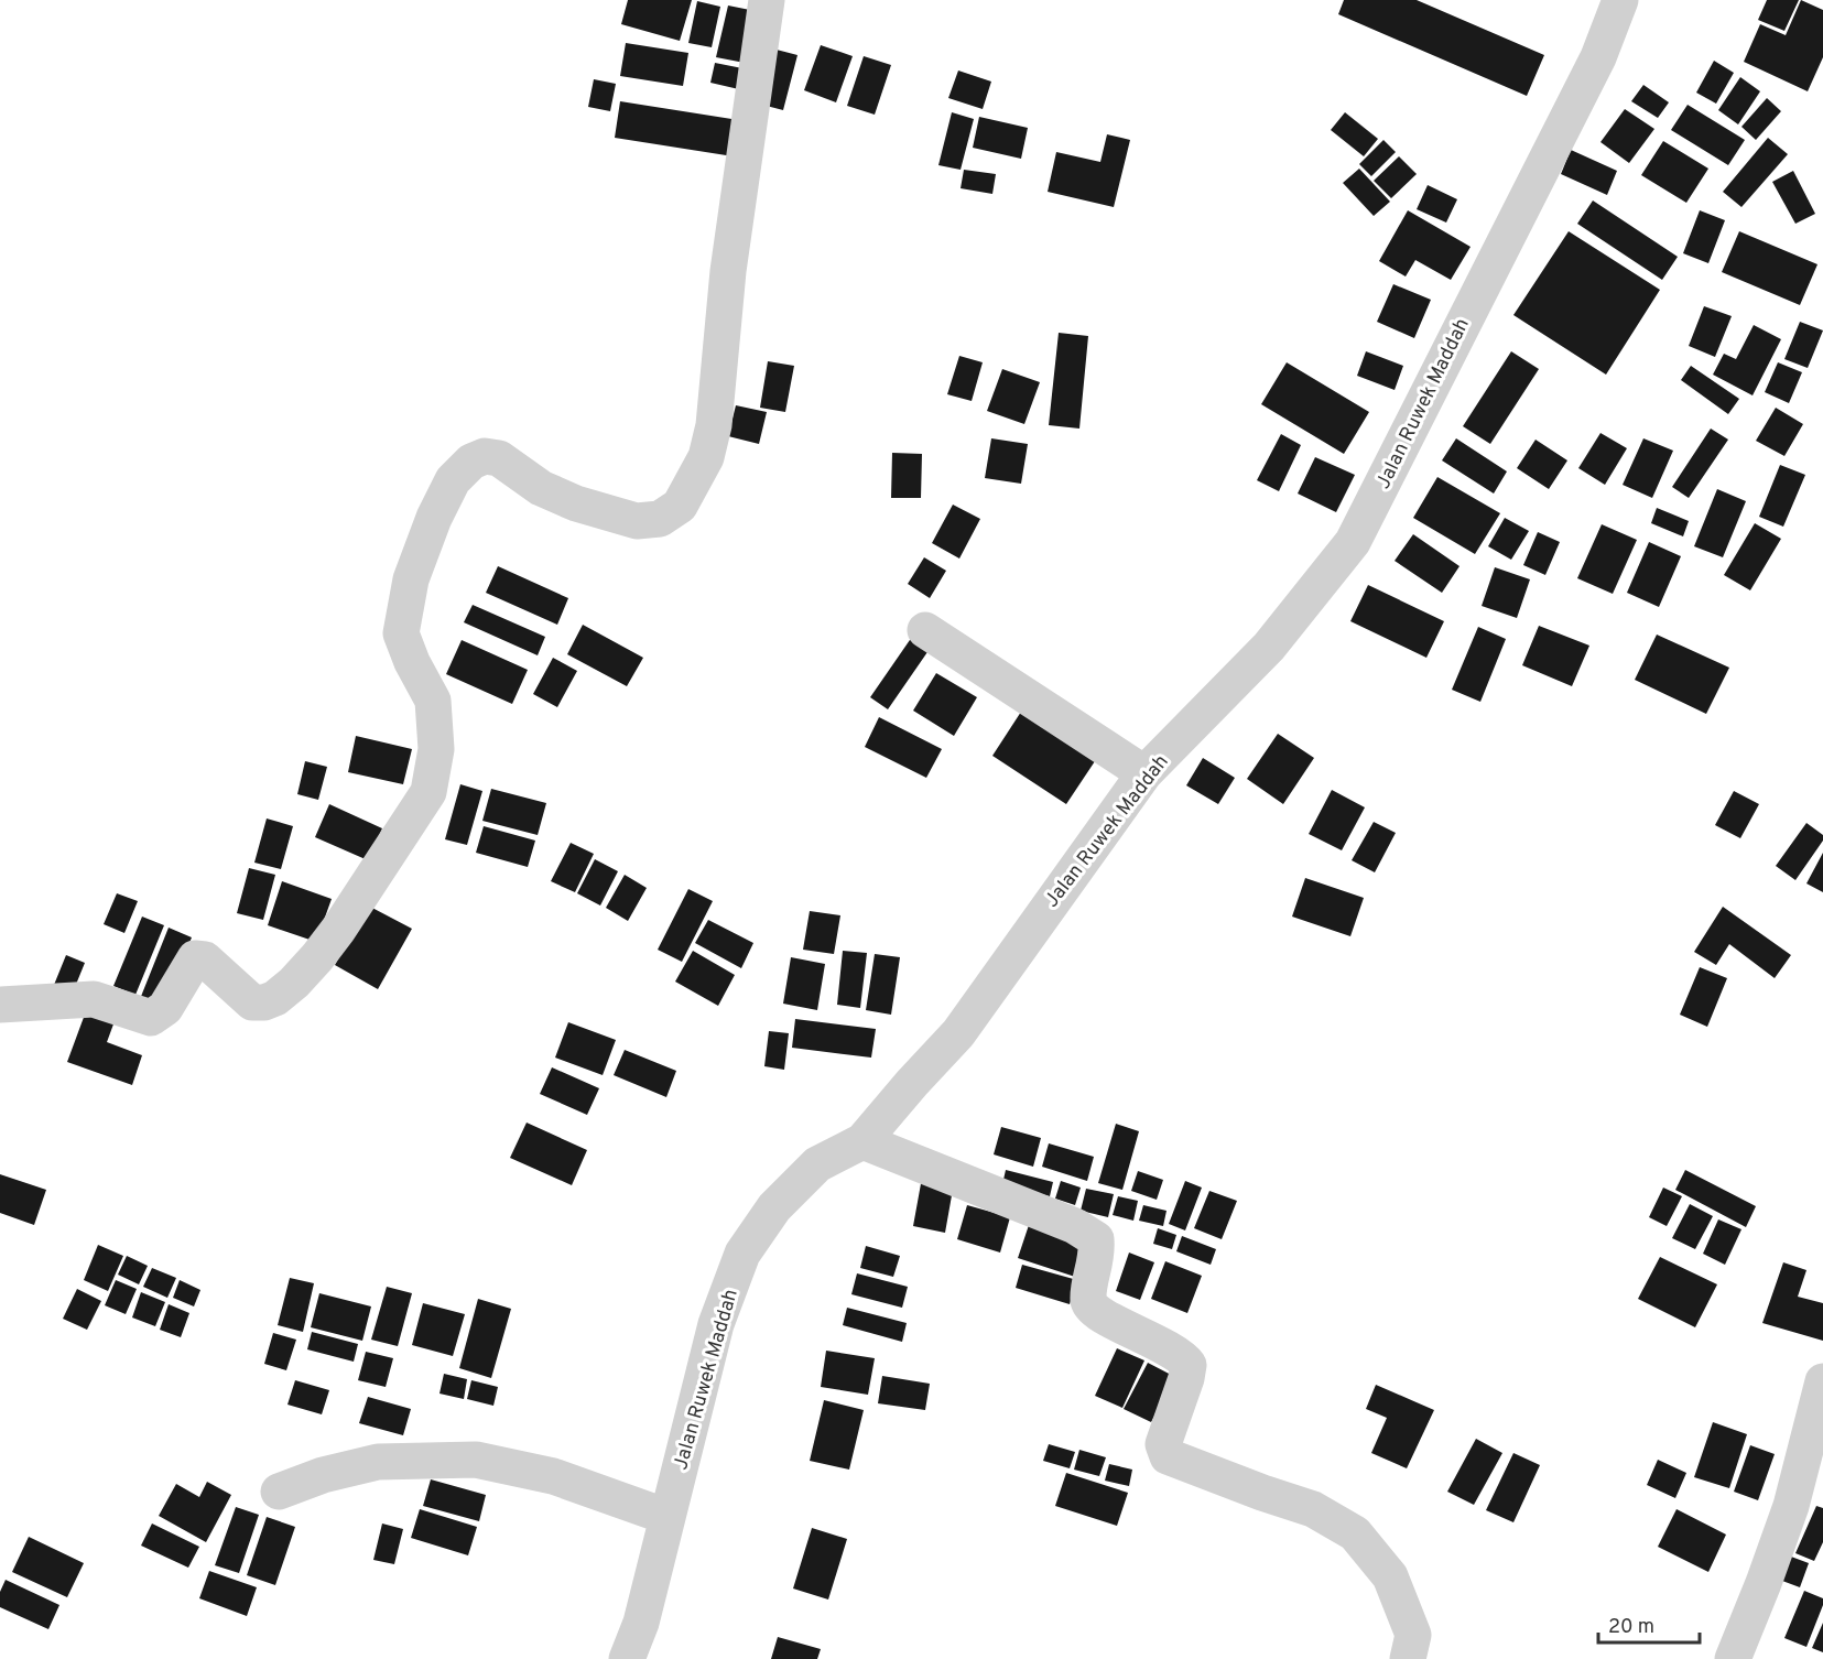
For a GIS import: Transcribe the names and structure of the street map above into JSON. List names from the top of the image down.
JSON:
{
  "streets": {
    "street": ["Jalan Ruwek Maddah"]
  },
  "scale_bar": "20 m"
}
